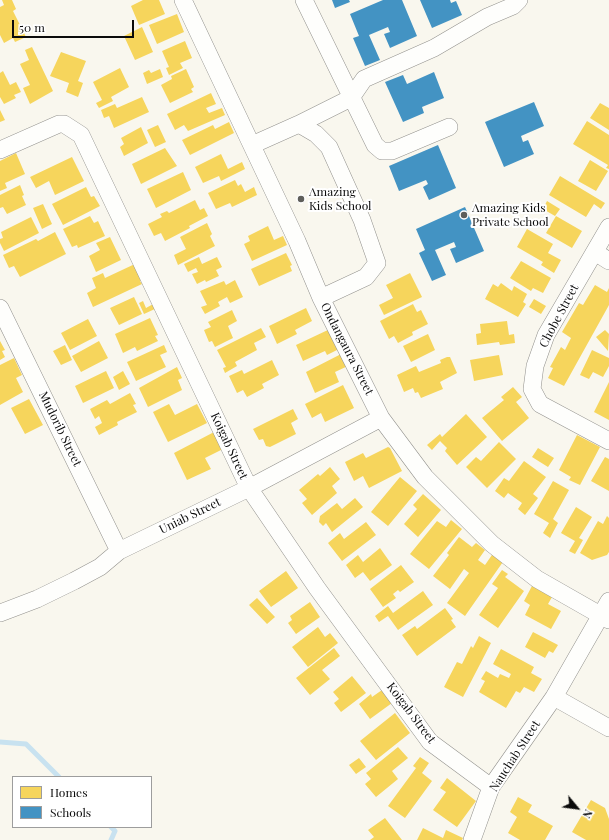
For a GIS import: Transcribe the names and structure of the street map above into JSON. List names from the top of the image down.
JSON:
{
  "streets": {
    "street": [
      "Chobe Street",
      "Ondangaura Street",
      "Mudorib Street",
      "Koigab Street",
      "Uniab Street",
      "Nauchab Street"
    ]
  },
  "crossings": [
    ["Ondangaura Street", "Uniab Street"],
    ["Ondangaura Street", "Nauchab Street"],
    ["Mudorib Street", "Uniab Street"],
    ["Koigab Street", "Uniab Street"],
    ["Koigab Street", "Nauchab Street"]
  ],
  "places": ["Amazing Kids School", "Amazing Kids Private School"],
  "legend": ["Homes", "Schools"],
  "scale_bar": "50 m",
  "north": "bottom right"
}
